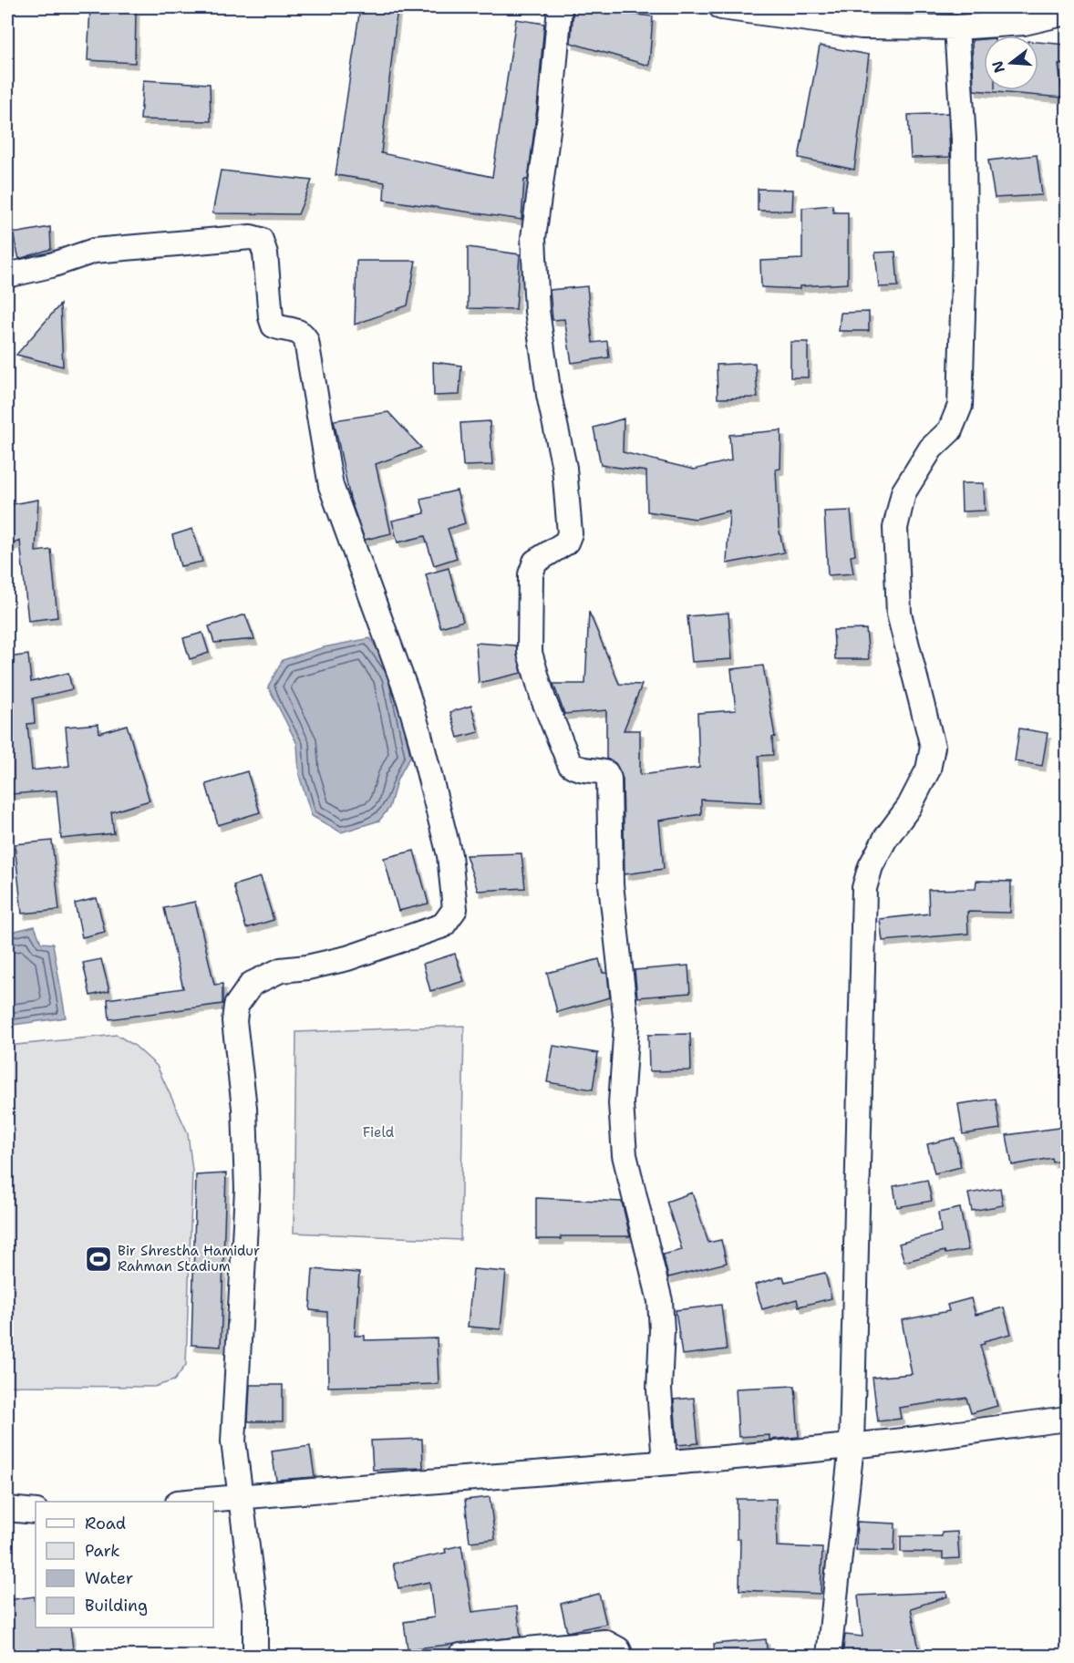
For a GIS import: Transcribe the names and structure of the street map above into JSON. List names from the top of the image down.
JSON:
{
  "parks": ["Field"],
  "places": {
    "sports": ["Bir Shrestha Hamidur Rahman Stadium"]
  },
  "legend": [
    "Road",
    "Park",
    "Water",
    "Building"
  ],
  "north": "left"
}
